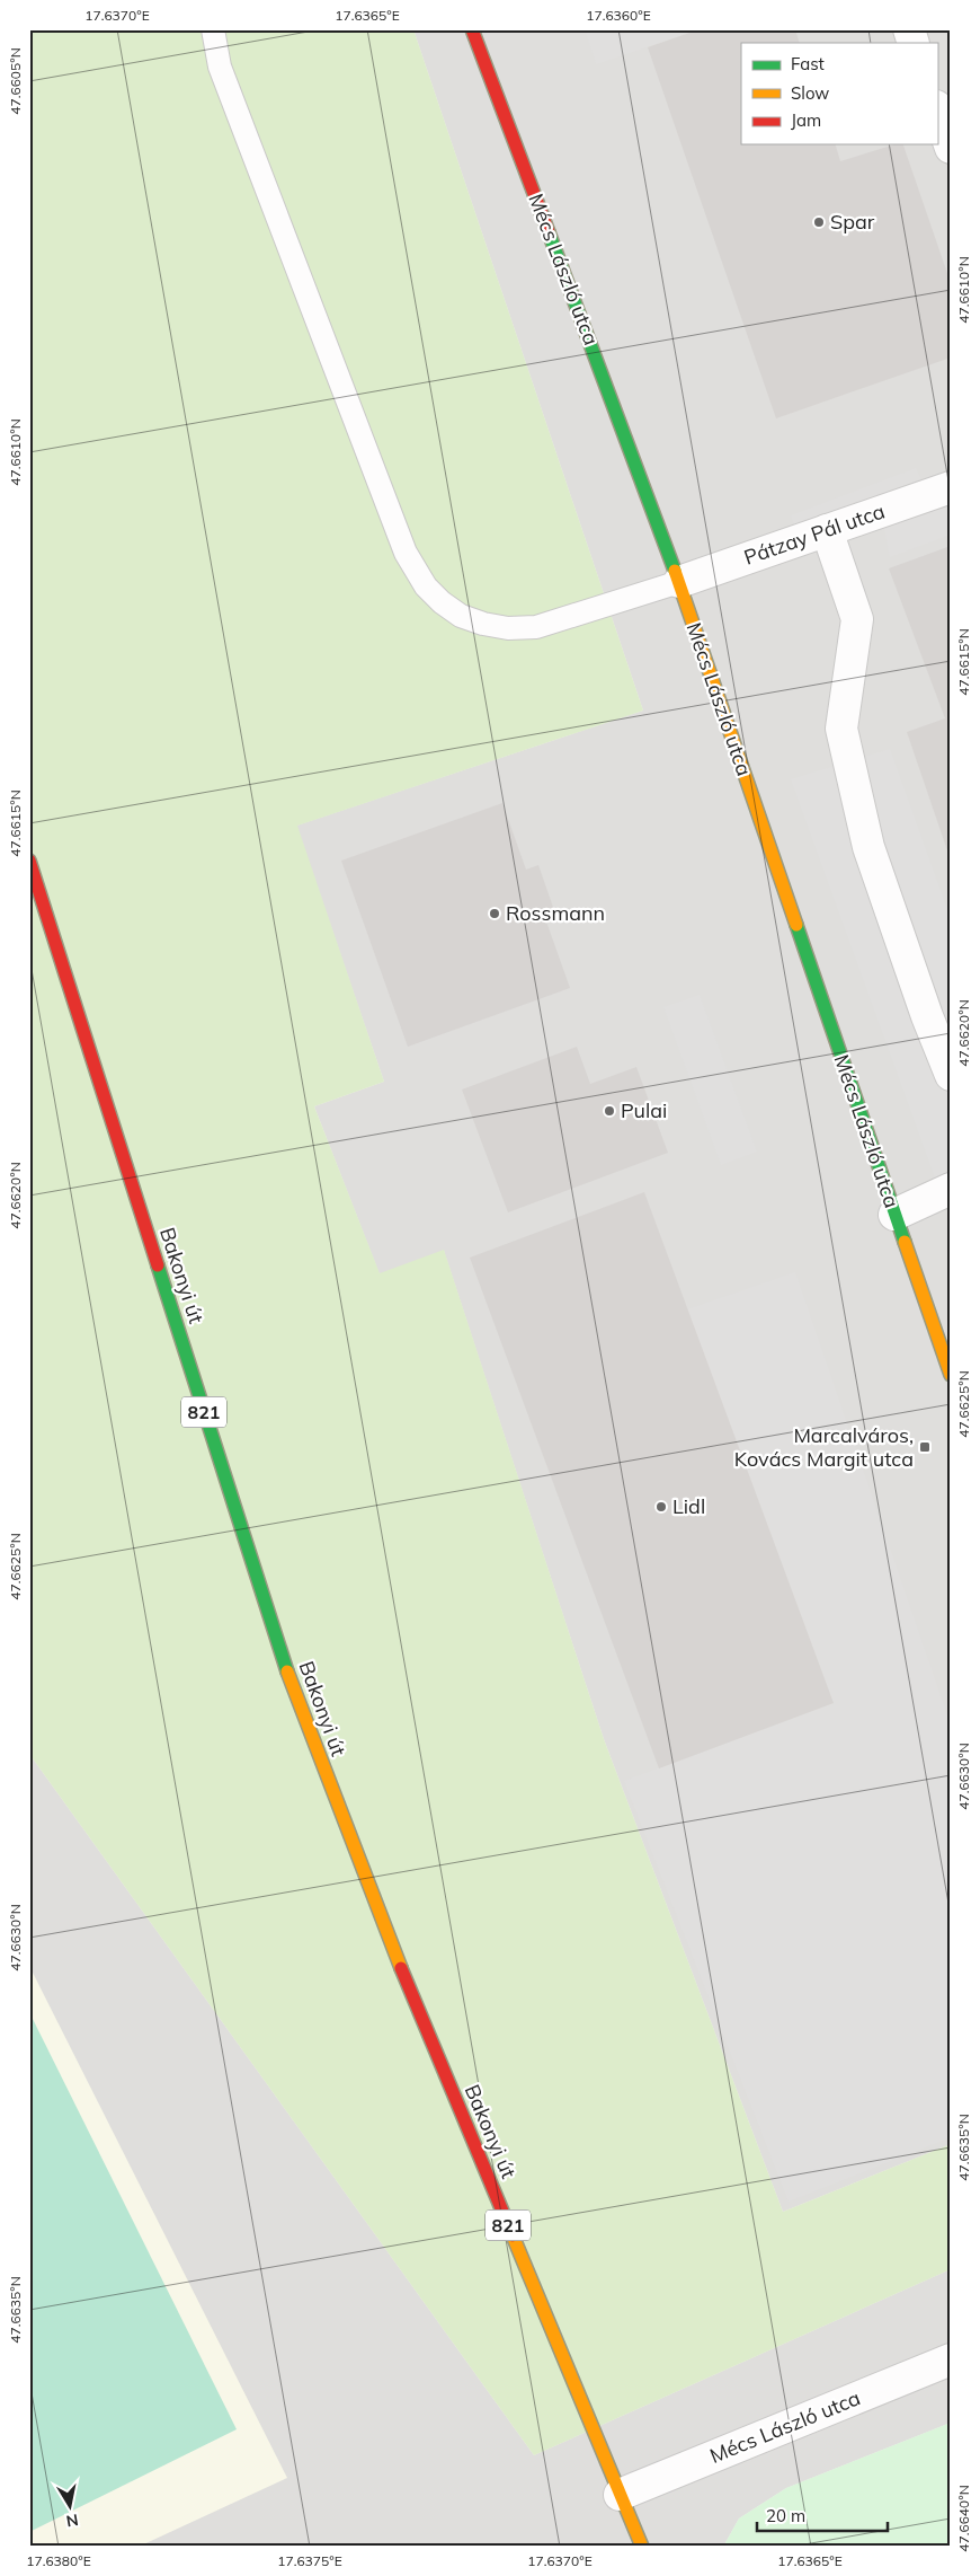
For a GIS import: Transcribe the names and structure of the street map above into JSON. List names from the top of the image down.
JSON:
{
  "streets": {
    "main road": ["Mécs László utca", "Bakonyi út", "821"],
    "street": ["Pátzay Pál utca"]
  },
  "crossings": [
    ["Mécs László utca", "Pátzay Pál utca"],
    ["Mécs László utca", "Bakonyi út"]
  ],
  "places": {
    "other": [
      "Spar",
      "Rossmann",
      "Pulai",
      "Lidl"
    ],
    "transit": ["Marcalváros, Kovács Margit utca"]
  },
  "legend": ["Fast", "Slow", "Jam"],
  "scale_bar": "20 m",
  "north": "bottom",
  "coordinates": [
    "17.6370°E",
    "17.6365°E",
    "17.6360°E",
    "47.6605°N",
    "47.6610°N",
    "47.6615°N",
    "47.6620°N",
    "47.6625°N",
    "47.6630°N",
    "47.6635°N",
    "47.6640°N",
    "17.6380°E",
    "17.6375°E"
  ]
}
